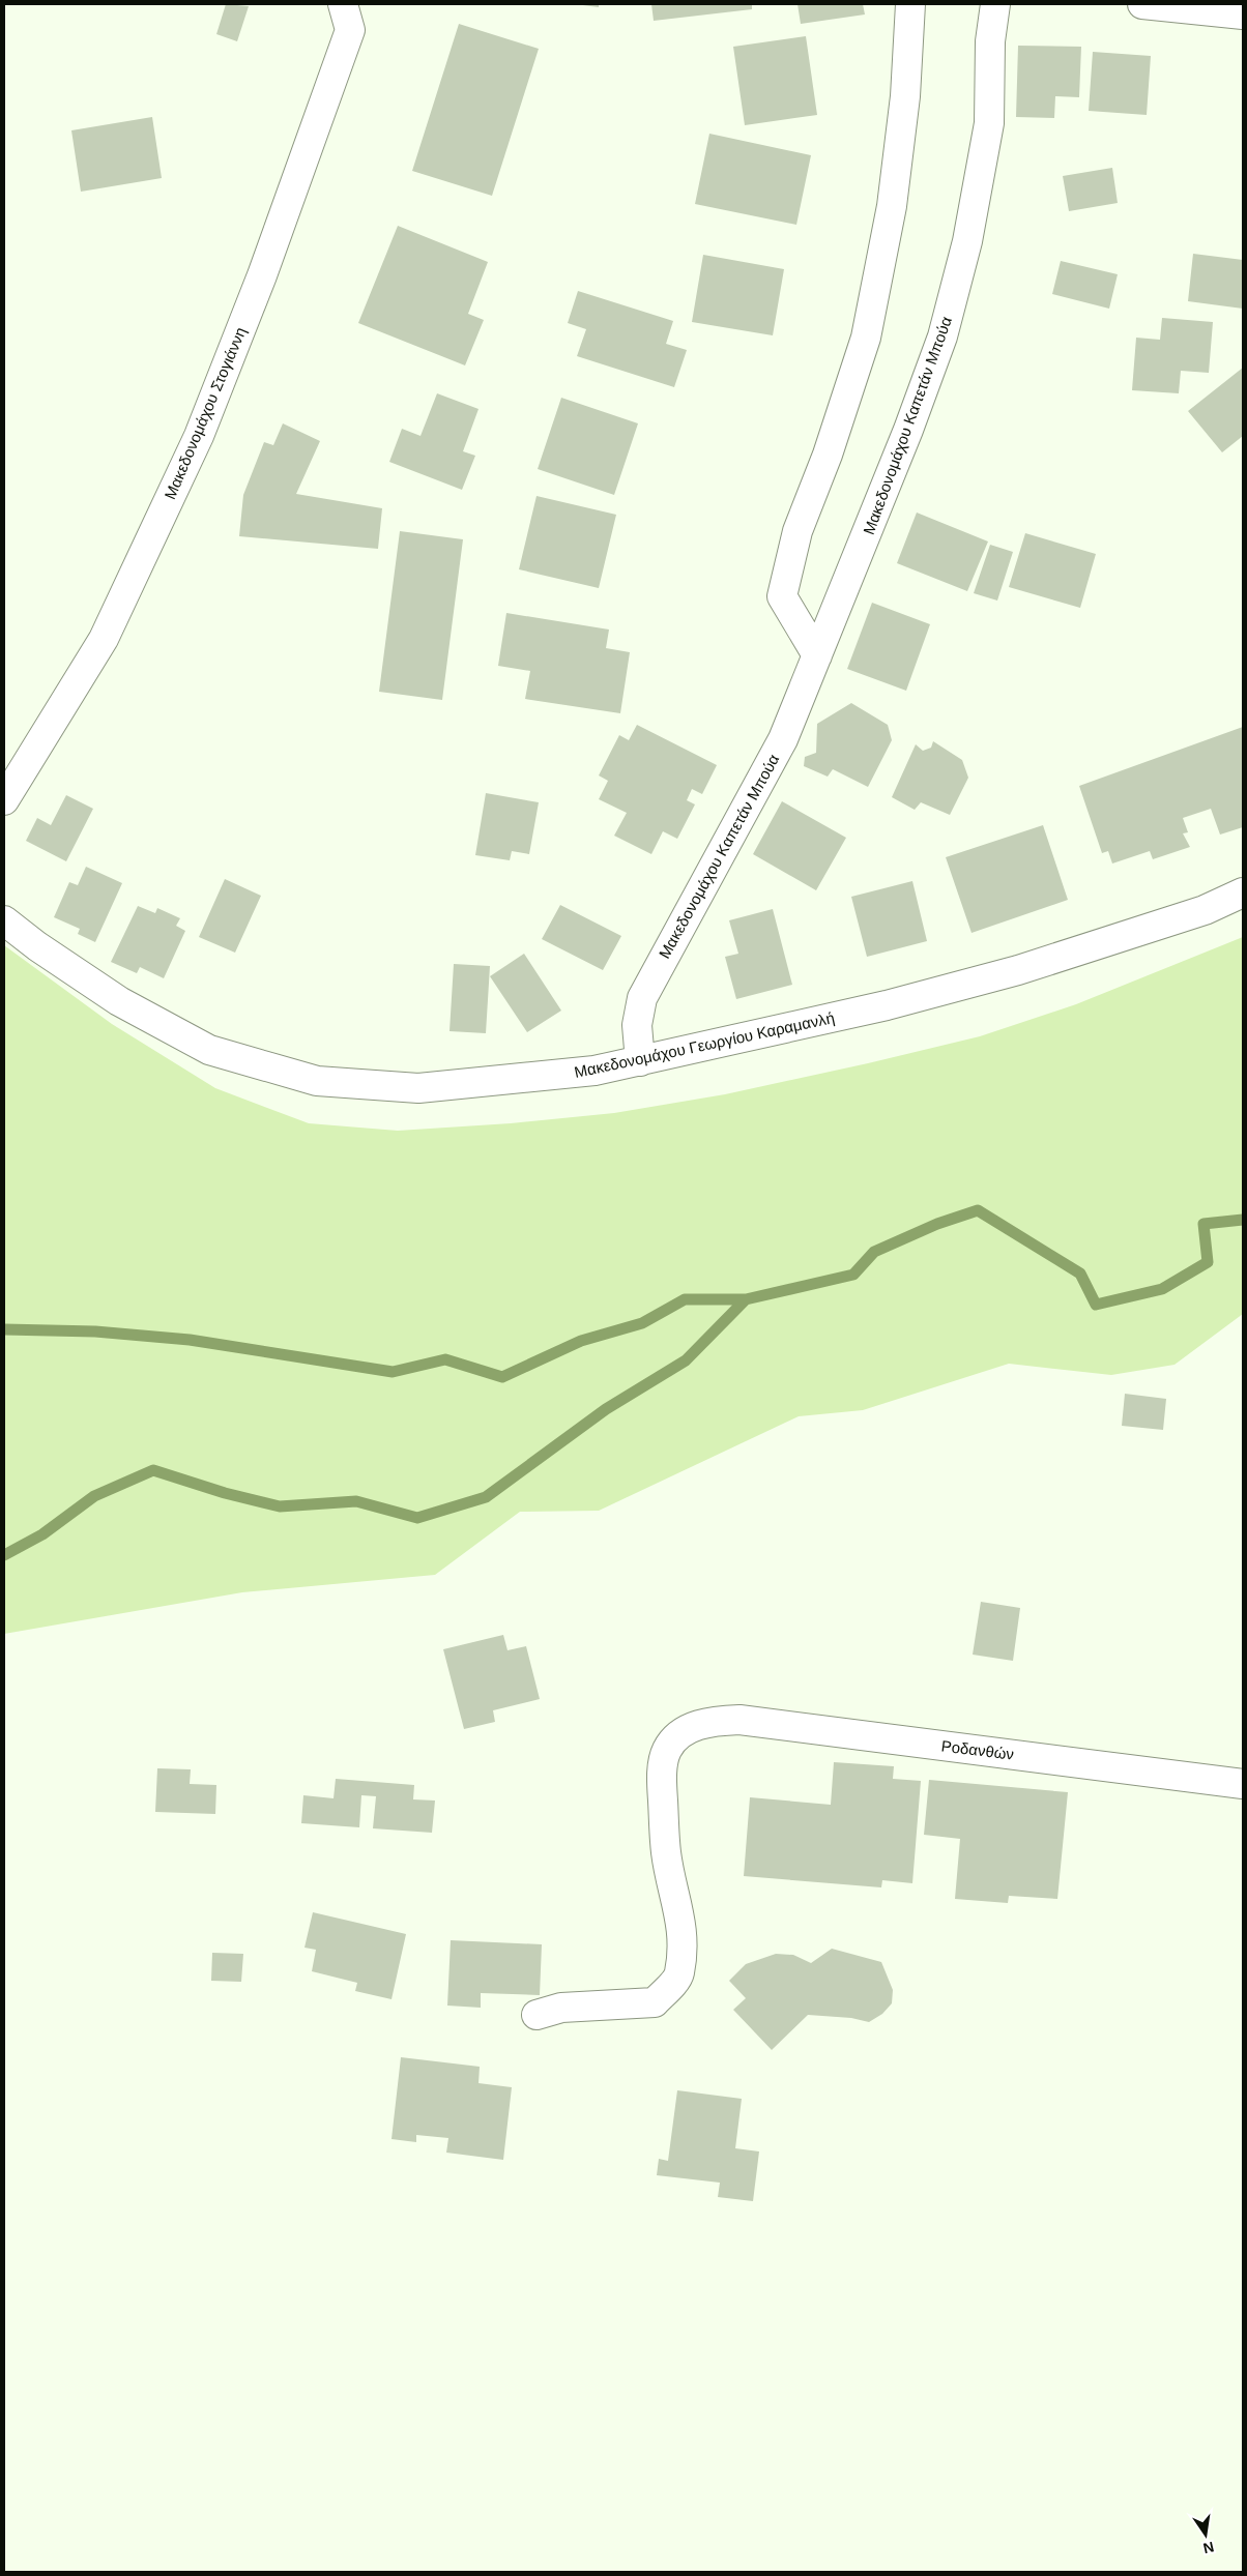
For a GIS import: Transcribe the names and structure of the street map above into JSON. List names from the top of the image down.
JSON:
{
  "streets": {
    "street": [
      "Μακεδονομάχου Στογιάννη",
      "Μακεδονομάχου Καπετάν Μπούα",
      "Μακεδονομάχου Γεωργίου Καραμανλή",
      "Ροδανθών"
    ]
  },
  "crossings": [
    ["Μακεδονομάχου Καπετάν Μπούα", "Μακεδονομάχου Γεωργίου Καραμανλή"]
  ],
  "north": "bottom"
}
